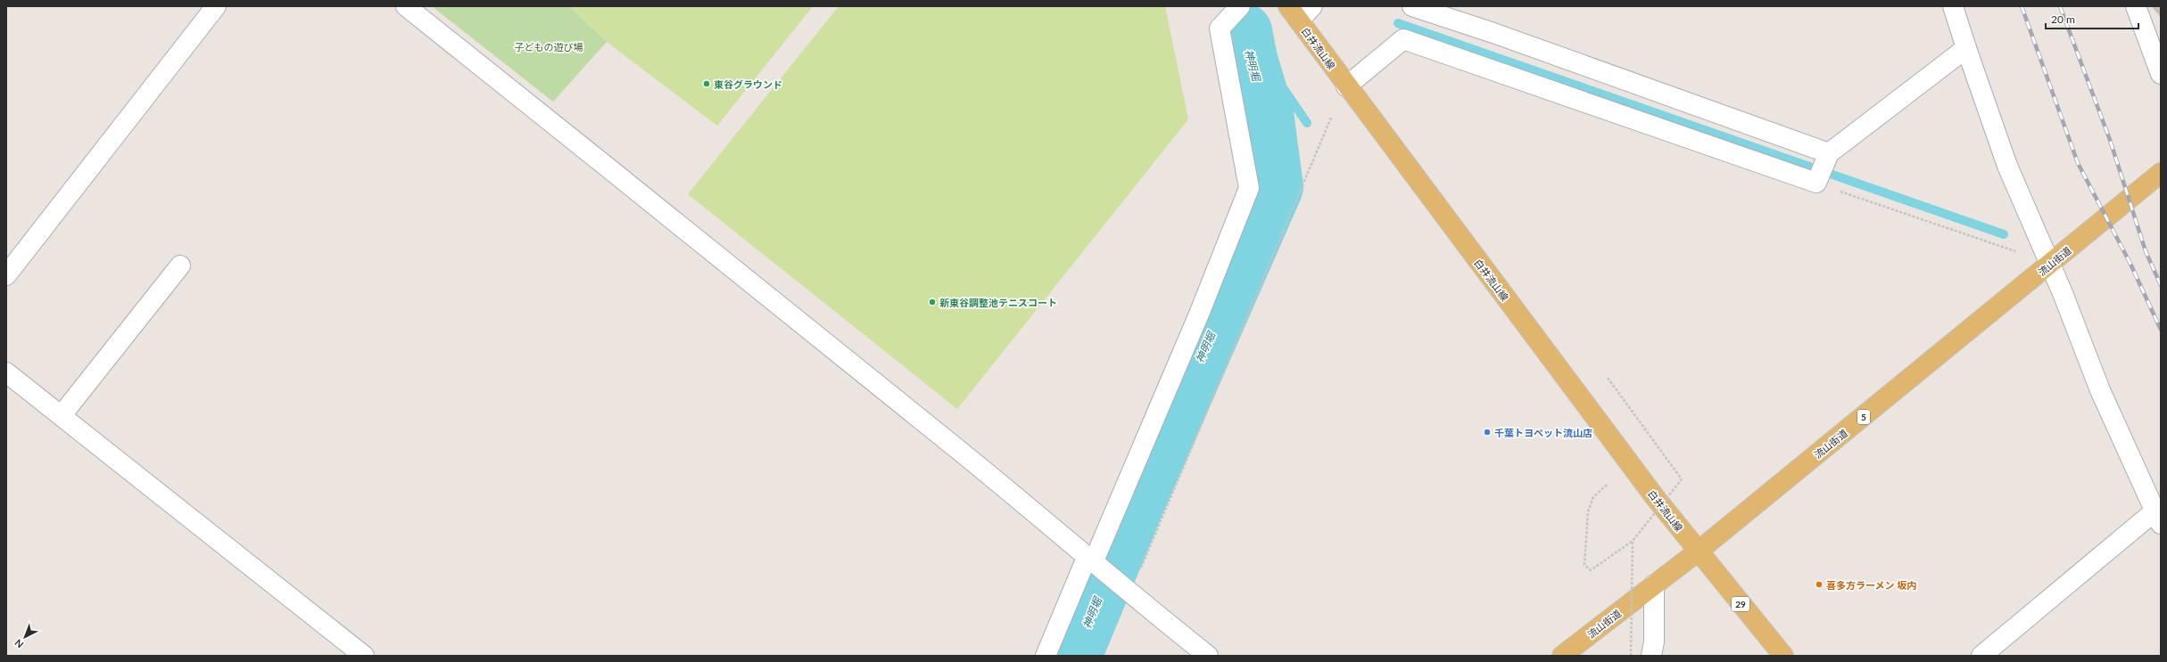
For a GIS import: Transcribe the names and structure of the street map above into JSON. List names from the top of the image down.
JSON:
{
  "streets": {
    "main road": [
      "白井流山線",
      "流山街道",
      "5",
      "29"
    ]
  },
  "crossings": [
    ["白井流山線", "流山街道"],
    ["白井流山線", "29"],
    ["流山街道", "29"]
  ],
  "water": ["神明堀"],
  "parks": ["子どもの遊び場"],
  "places": [
    "東谷グラウンド",
    "新東谷調整池テニスコート",
    "千葉トヨペット流山店",
    "喜多方ラーメン 坂内"
  ],
  "scale_bar": "20 m",
  "north": "bottom left"
}
